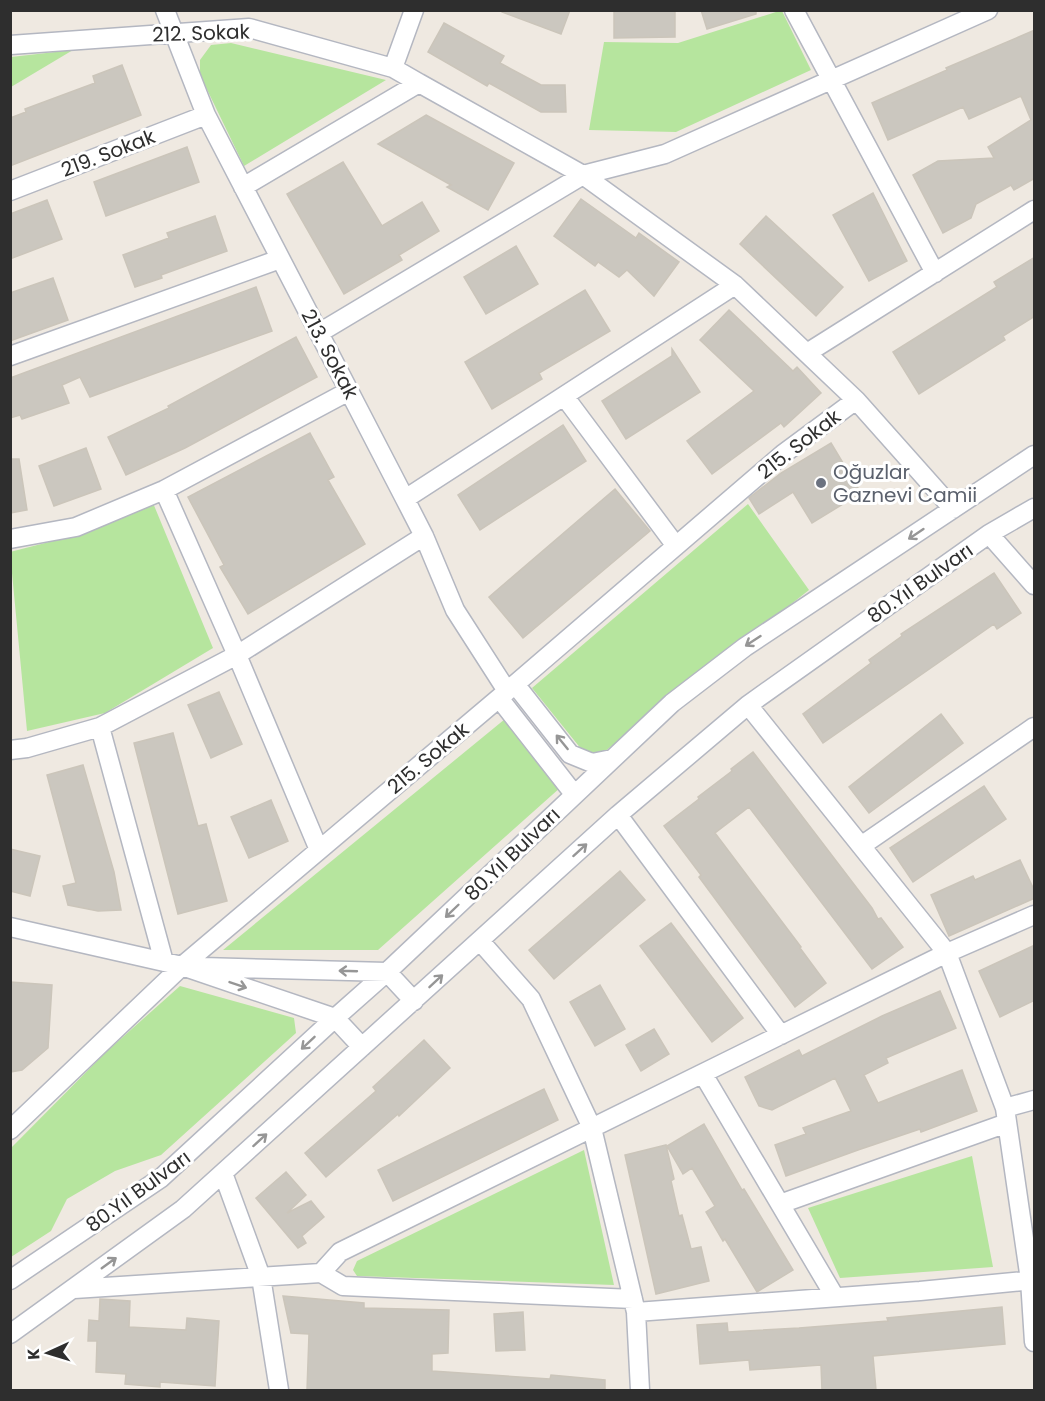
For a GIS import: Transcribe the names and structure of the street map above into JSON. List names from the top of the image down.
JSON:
{
  "streets": {
    "street": [
      "212. Sokak",
      "219. Sokak",
      "213. Sokak",
      "215. Sokak",
      "80.Yıl Bulvarı"
    ]
  },
  "crossings": [
    ["212. Sokak", "213. Sokak"],
    ["212. Sokak", "215. Sokak"],
    ["212. Sokak", "80.Yıl Bulvarı"],
    ["219. Sokak", "213. Sokak"],
    ["213. Sokak", "215. Sokak"],
    ["213. Sokak", "80.Yıl Bulvarı"]
  ],
  "places": ["Oğuzlar Gaznevi Camii"],
  "north": "left"
}
